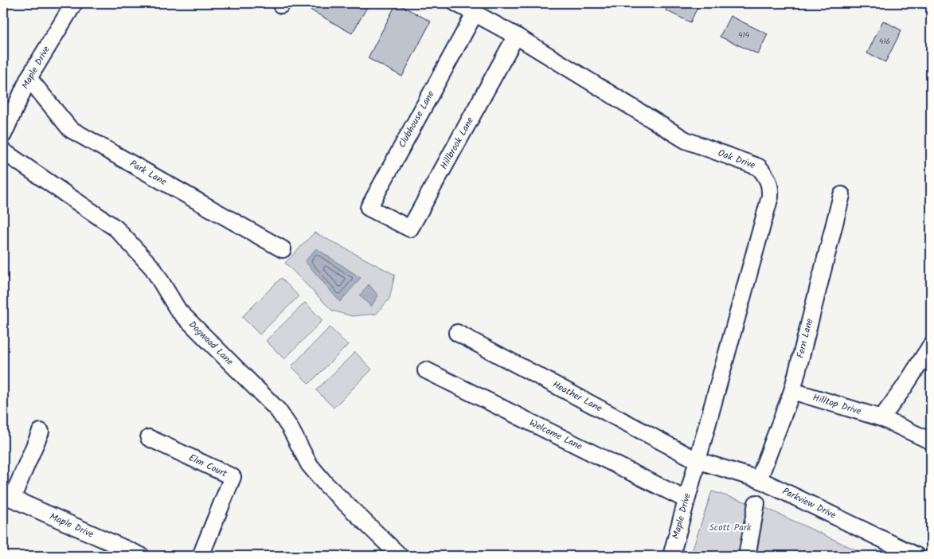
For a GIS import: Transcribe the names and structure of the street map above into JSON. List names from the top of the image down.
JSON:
{
  "streets": {
    "lane": [
      "Maple Drive",
      "Clubhouse Lane",
      "Hillbrook Lane",
      "Oak Drive",
      "Park Lane",
      "Fern Lane",
      "Dogwood Lane",
      "Heather Lane",
      "Hilltop Drive",
      "Welcome Lane",
      "Elm Court",
      "Parkview Drive"
    ]
  },
  "crossings": [
    ["Maple Drive", "Oak Drive"],
    ["Maple Drive", "Park Lane"],
    ["Maple Drive", "Heather Lane"],
    ["Maple Drive", "Welcome Lane"],
    ["Maple Drive", "Parkview Drive"],
    ["Clubhouse Lane", "Hillbrook Lane"],
    ["Clubhouse Lane", "Oak Drive"],
    ["Hillbrook Lane", "Oak Drive"],
    ["Oak Drive", "Heather Lane"],
    ["Oak Drive", "Parkview Drive"],
    ["Fern Lane", "Hilltop Drive"],
    ["Fern Lane", "Parkview Drive"],
    ["Heather Lane", "Parkview Drive"]
  ],
  "parks": ["Scott Park"],
  "house_numbers": ["414", "416"]
}
